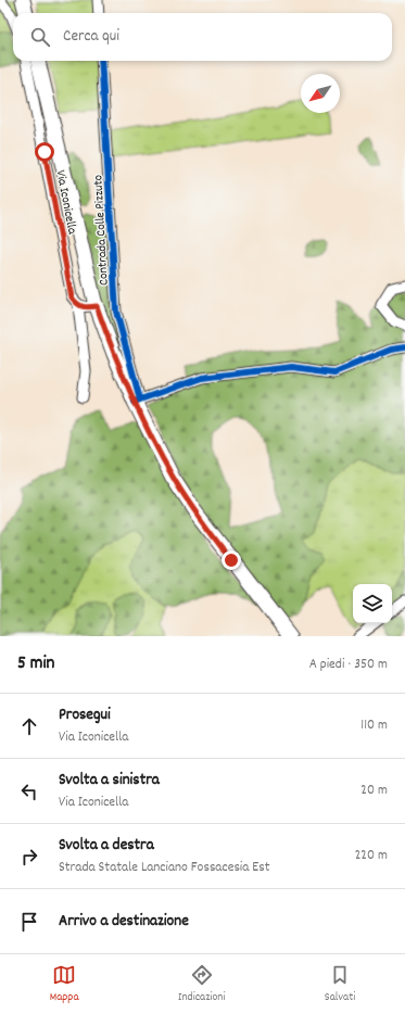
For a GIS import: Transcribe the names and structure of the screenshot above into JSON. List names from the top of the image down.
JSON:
{
  "streets": {
    "street": ["Via Iconicella", "Contrada Colle Pizzuto"]
  },
  "north": "bottom left",
  "page": {
    "search": "Cerca qui",
    "heading": ["5 min", "A piedi · 350 m"],
    "list": [
      ["Prosegui", "Via Iconicella", "110 m"],
      ["Svolta a sinistra", "Via Iconicella", "20 m"],
      ["Svolta a destra", "Strada Statale Lanciano Fossacesia Est", "220 m"],
      "Arrivo a destinazione"
    ],
    "nav": ["Mappa", "Indicazioni", "Salvati"]
  }
}
